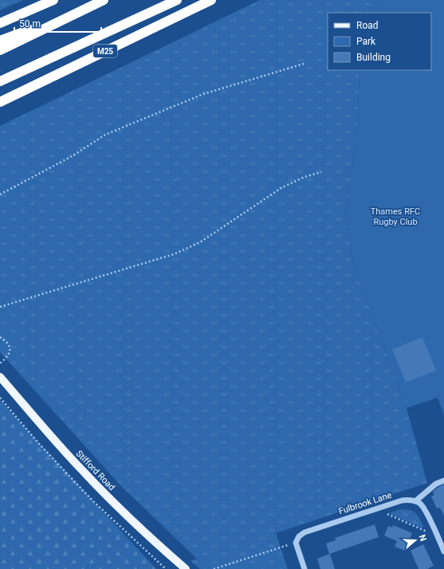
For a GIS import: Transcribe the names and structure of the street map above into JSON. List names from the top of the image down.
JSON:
{
  "streets": {
    "highway": ["M25"],
    "main road": ["Stifford Road"],
    "street": ["Fulbrook Lane"]
  },
  "parks": ["Thames RFC Rugby Club"],
  "legend": ["Road", "Park", "Building"],
  "scale_bar": "50 m",
  "north": "right"
}
